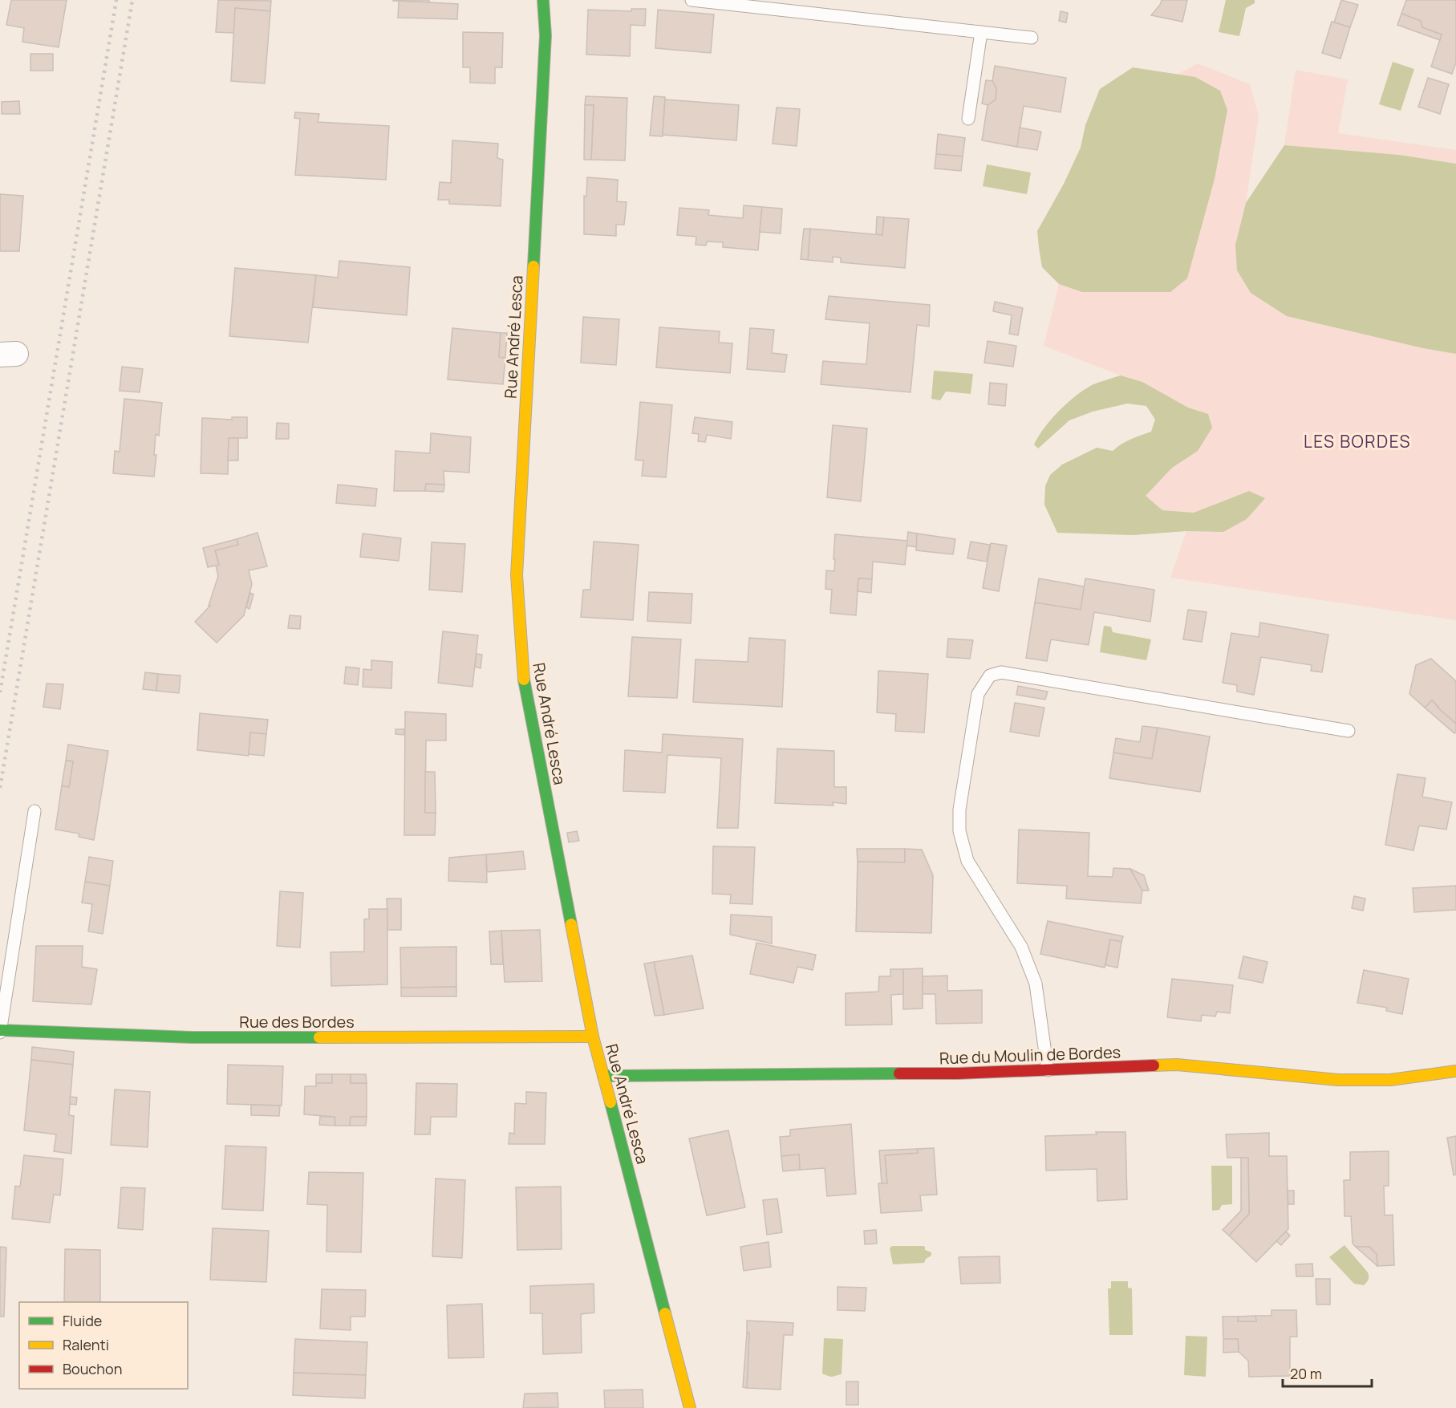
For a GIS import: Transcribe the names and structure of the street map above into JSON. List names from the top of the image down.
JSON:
{
  "streets": {
    "street": ["Rue André Lesca", "Rue des Bordes", "Rue du Moulin de Bordes"]
  },
  "crossings": [
    ["Rue André Lesca", "Rue des Bordes"],
    ["Rue André Lesca", "Rue du Moulin de Bordes"]
  ],
  "districts": ["LES BORDES"],
  "legend": ["Fluide", "Ralenti", "Bouchon"],
  "scale_bar": "20 m"
}
